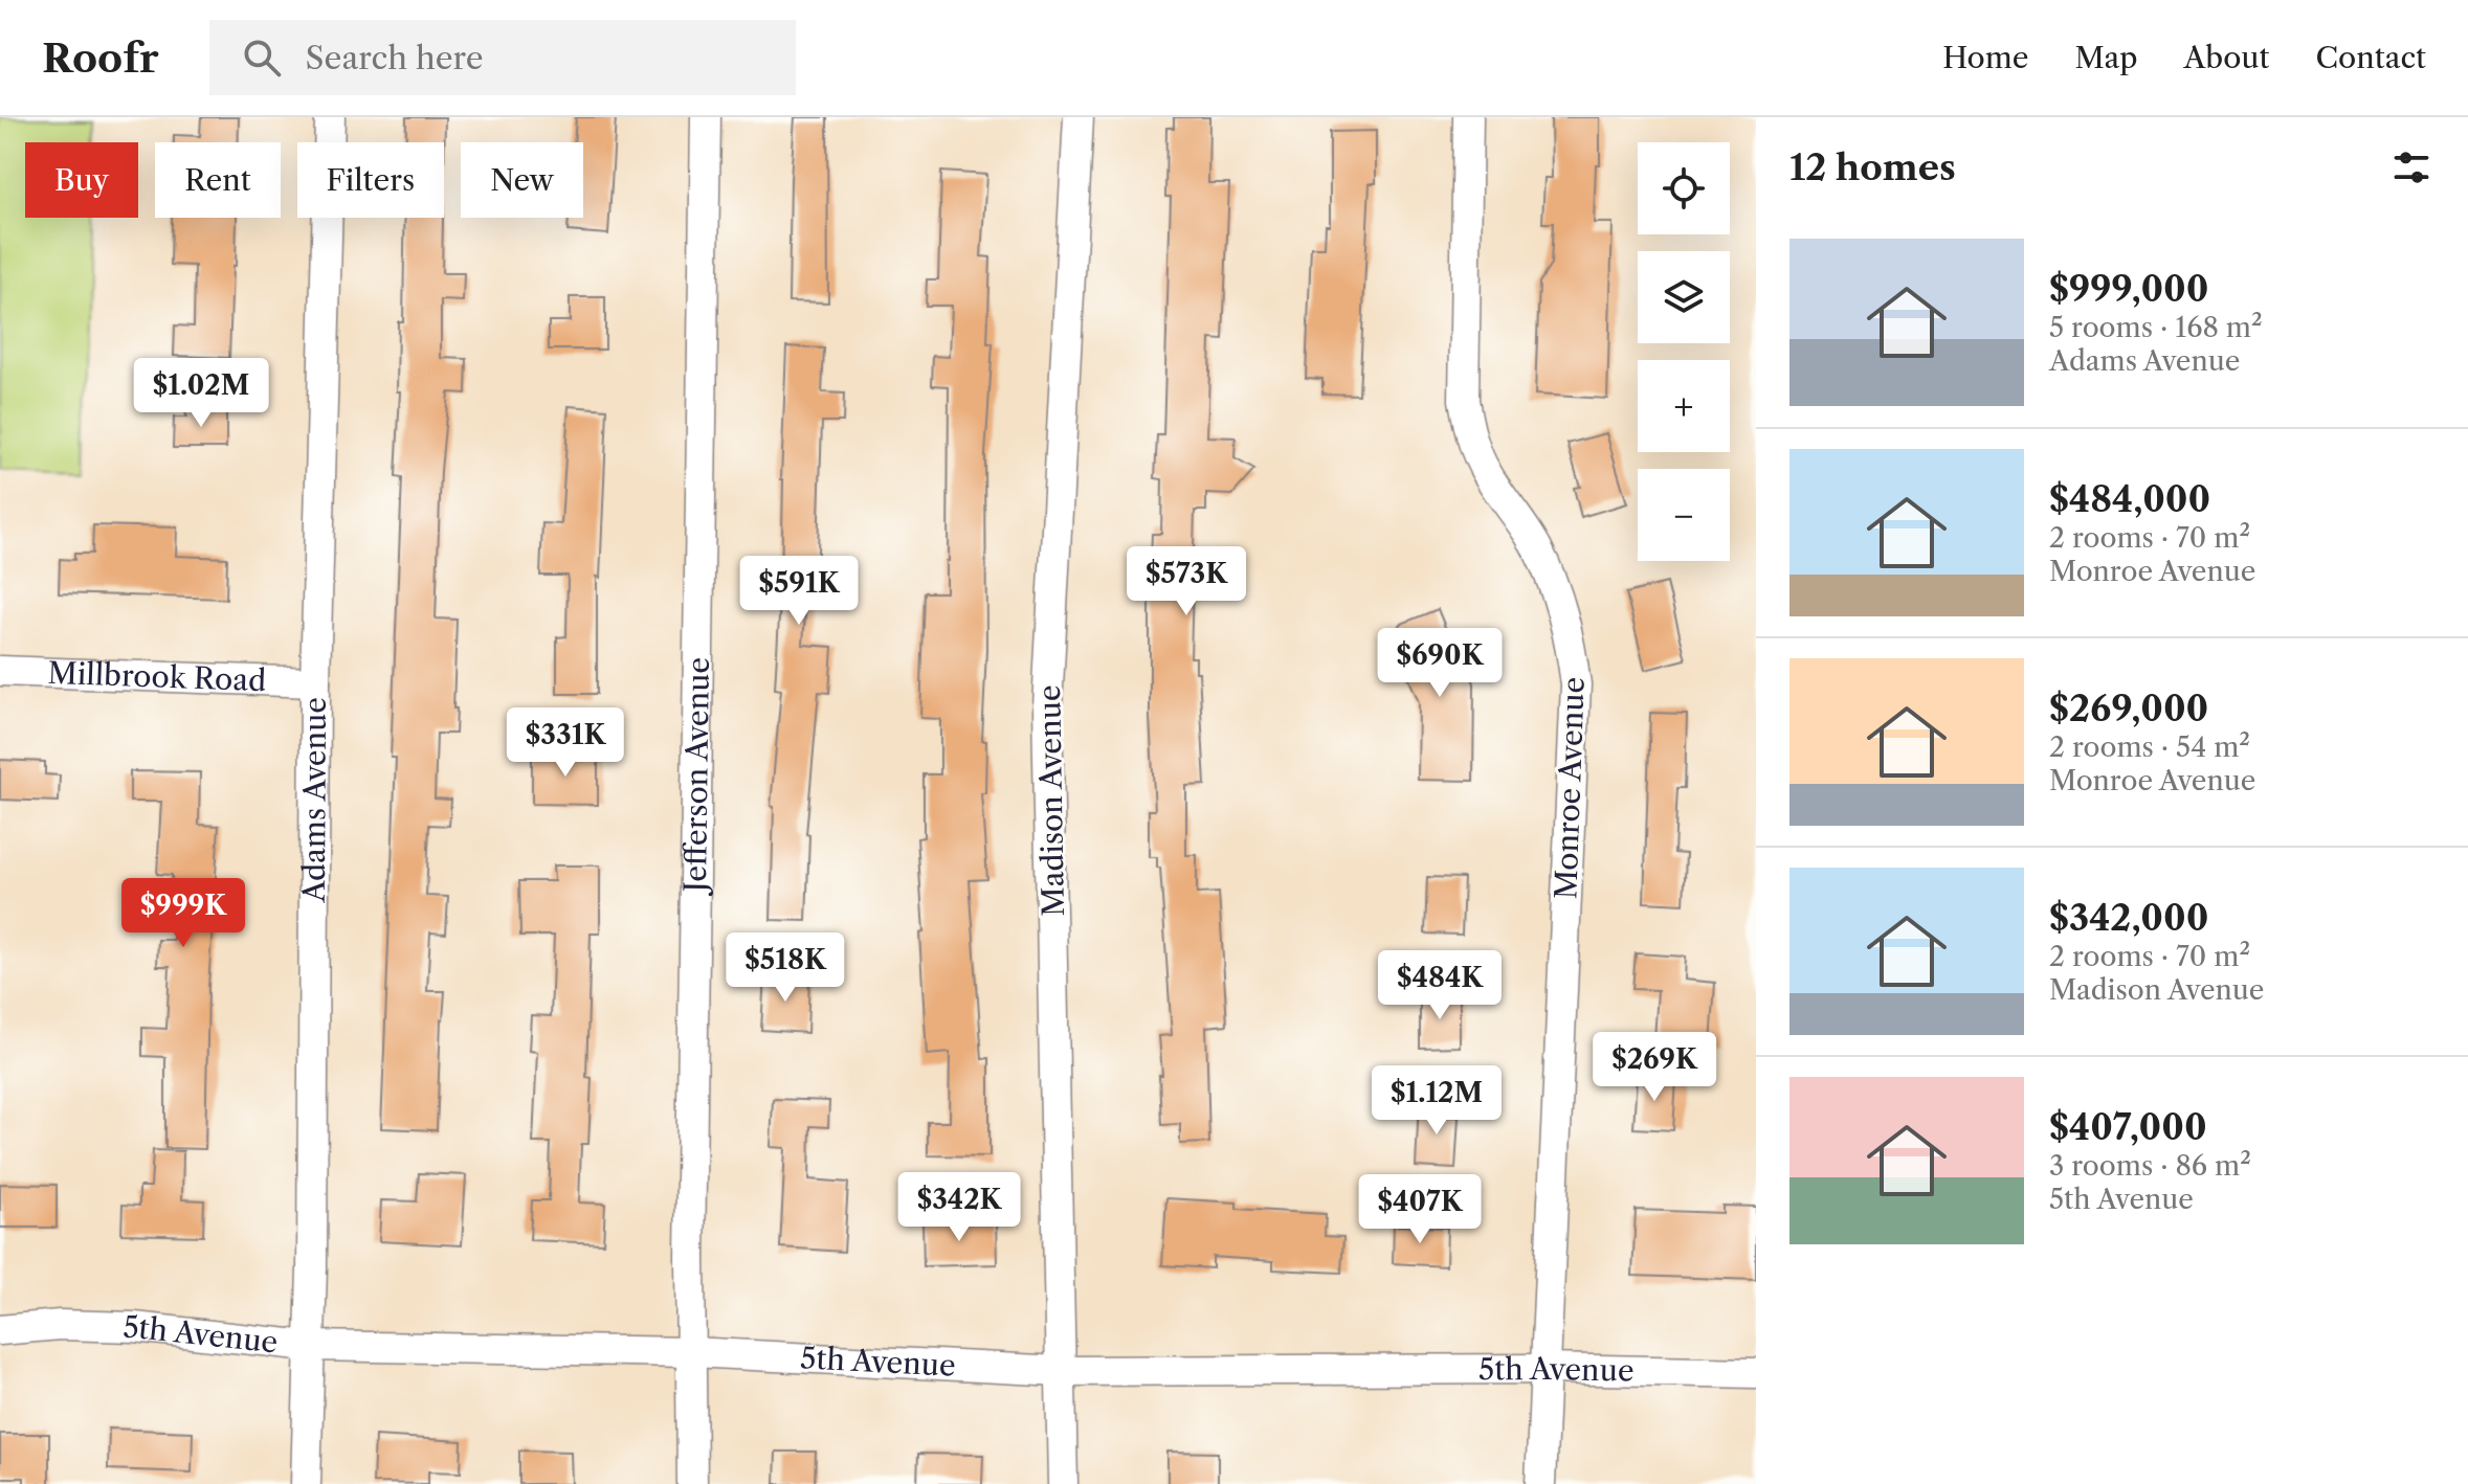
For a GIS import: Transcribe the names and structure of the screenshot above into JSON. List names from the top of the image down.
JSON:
{
  "streets": {
    "street": [
      "Millbrook Road",
      "Jefferson Avenue",
      "Monroe Avenue",
      "Adams Avenue",
      "Madison Avenue",
      "5th Avenue"
    ]
  },
  "crossings": [
    ["Millbrook Road", "Adams Avenue"],
    ["Jefferson Avenue", "5th Avenue"],
    ["Monroe Avenue", "5th Avenue"],
    ["Adams Avenue", "5th Avenue"],
    ["Madison Avenue", "5th Avenue"]
  ],
  "page": {
    "header": "Roofr",
    "search": "Search here",
    "nav": [
      "Home",
      "Map",
      "About",
      "Contact"
    ],
    "heading": "12 homes",
    "map_buttons": ["+", "−"],
    "chip": [
      "Buy",
      "Rent",
      "Filters",
      "New"
    ],
    "list": [
      {
        "name": "$999,000",
        "note": "5 rooms · 168 m² · Adams Avenue"
      },
      {
        "name": "$484,000",
        "note": "2 rooms · 70 m² · Monroe Avenue"
      },
      {
        "name": "$269,000",
        "note": "2 rooms · 54 m² · Monroe Avenue"
      },
      {
        "name": "$342,000",
        "note": "2 rooms · 70 m² · Madison Avenue"
      },
      {
        "name": "$407,000",
        "note": "3 rooms · 86 m² · 5th Avenue"
      }
    ],
    "price": [
      "$1.02M",
      "$573K",
      "$591K",
      "$690K",
      "$331K",
      "$999K",
      "$518K",
      "$484K",
      "$269K",
      "$1.12M",
      "$342K",
      "$407K"
    ]
  }
}
